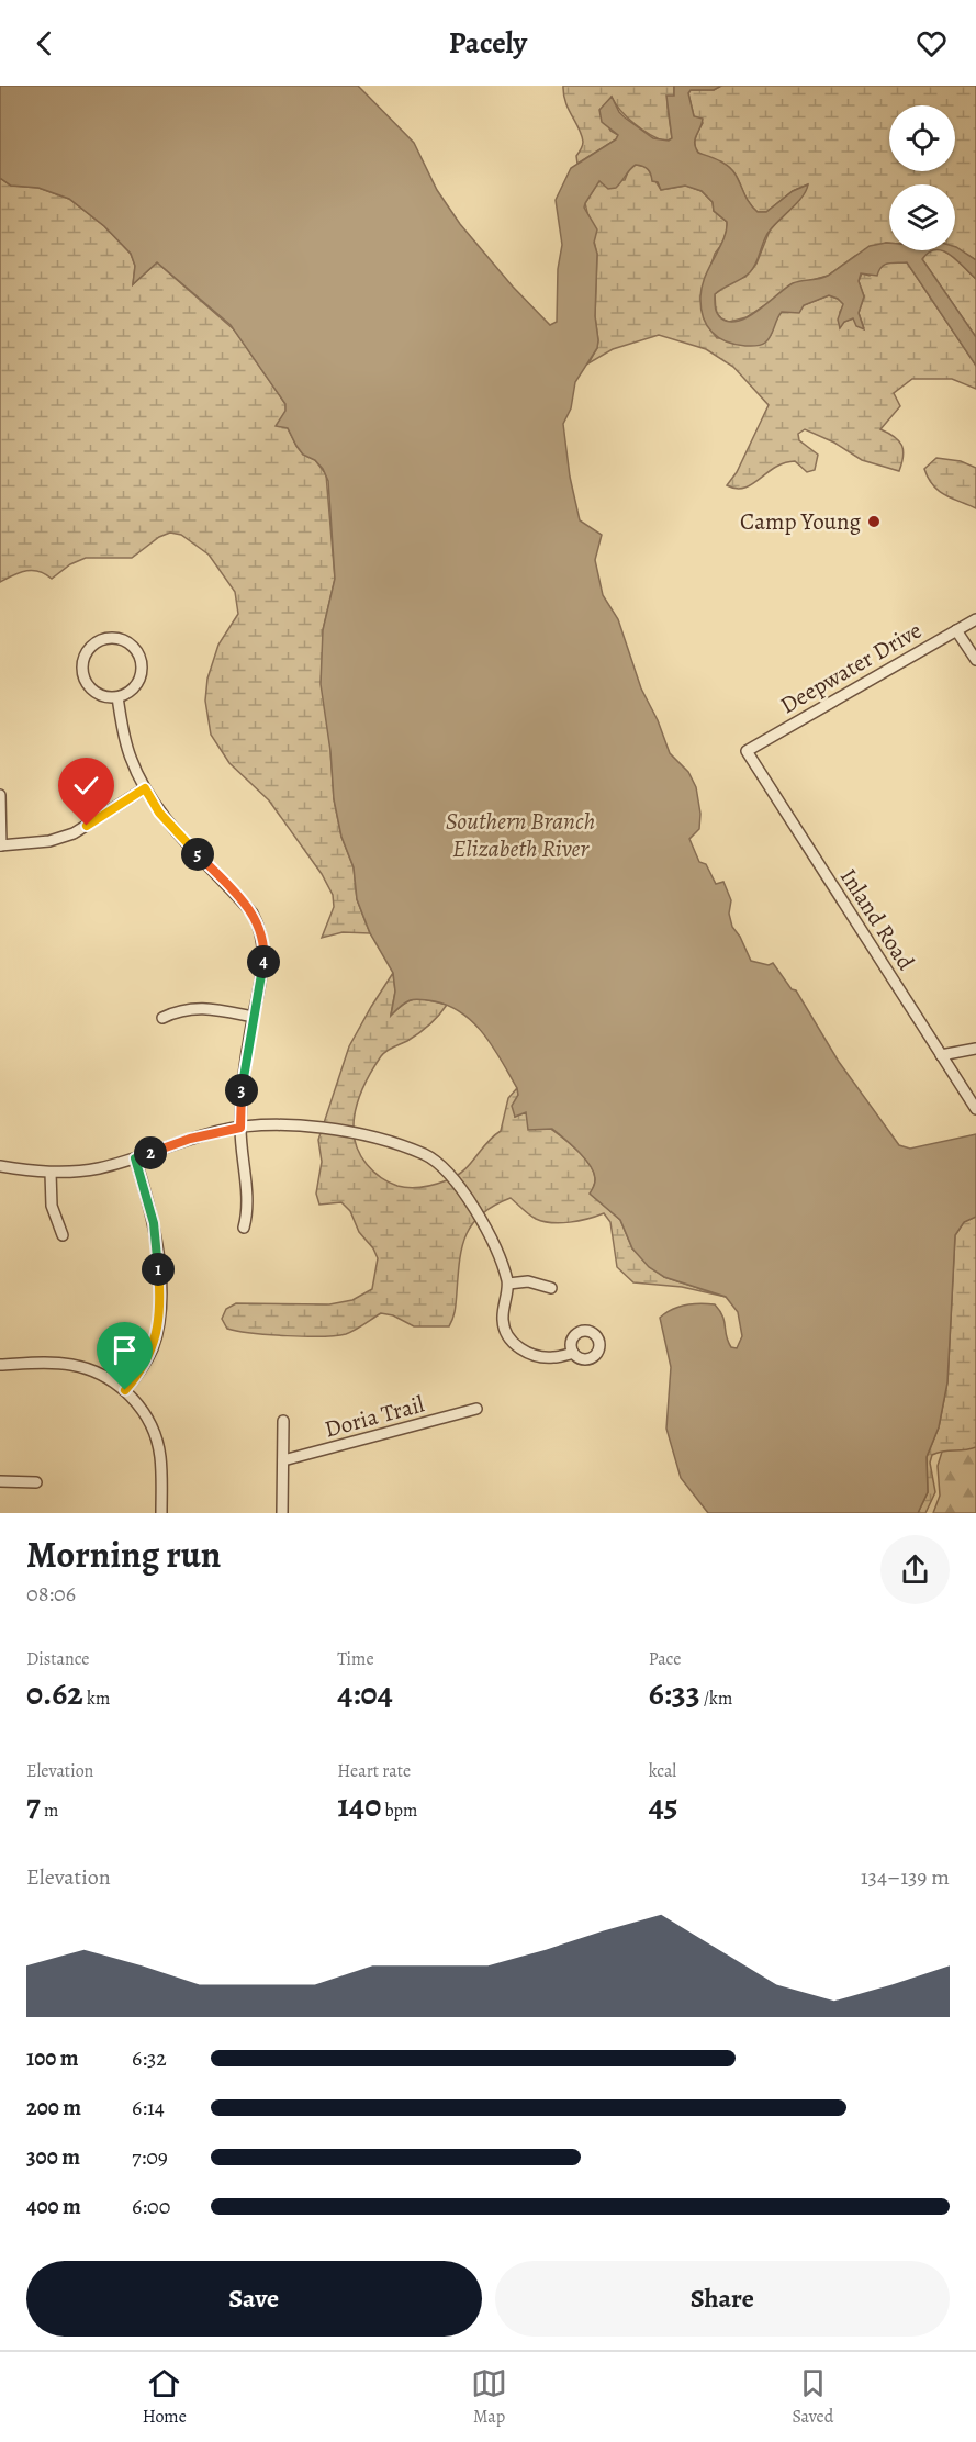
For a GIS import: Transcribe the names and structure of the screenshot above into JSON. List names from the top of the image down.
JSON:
{
  "streets": {
    "street": ["Deepwater Drive", "Inland Road", "Doria Trail"]
  },
  "crossings": [
    ["Deepwater Drive", "Inland Road"]
  ],
  "water": ["Southern Branch Elizabeth River"],
  "places": ["Camp Young"],
  "page": {
    "header": "Pacely",
    "pins": [
      "5",
      "4",
      "3",
      "2",
      "1"
    ],
    "heading": ["Morning run", "08:06"],
    "stats": [
      ["Distance", "0.62 km"],
      ["Time", "4:04"],
      ["Pace", "6:33 /km"],
      ["Elevation", "7 m"],
      ["Heart rate", "140 bpm"],
      ["kcal", "45"]
    ],
    "chart": ["Elevation", "134–139 m"],
    "list": [
      {
        "name": "100 m",
        "note": "6:32"
      },
      {
        "name": "200 m",
        "note": "6:14"
      },
      {
        "name": "300 m",
        "note": "7:09"
      },
      {
        "name": "400 m",
        "note": "6:00"
      }
    ],
    "buttons": ["Save", "Share"],
    "tabs": ["Home", "Map", "Saved"]
  }
}
